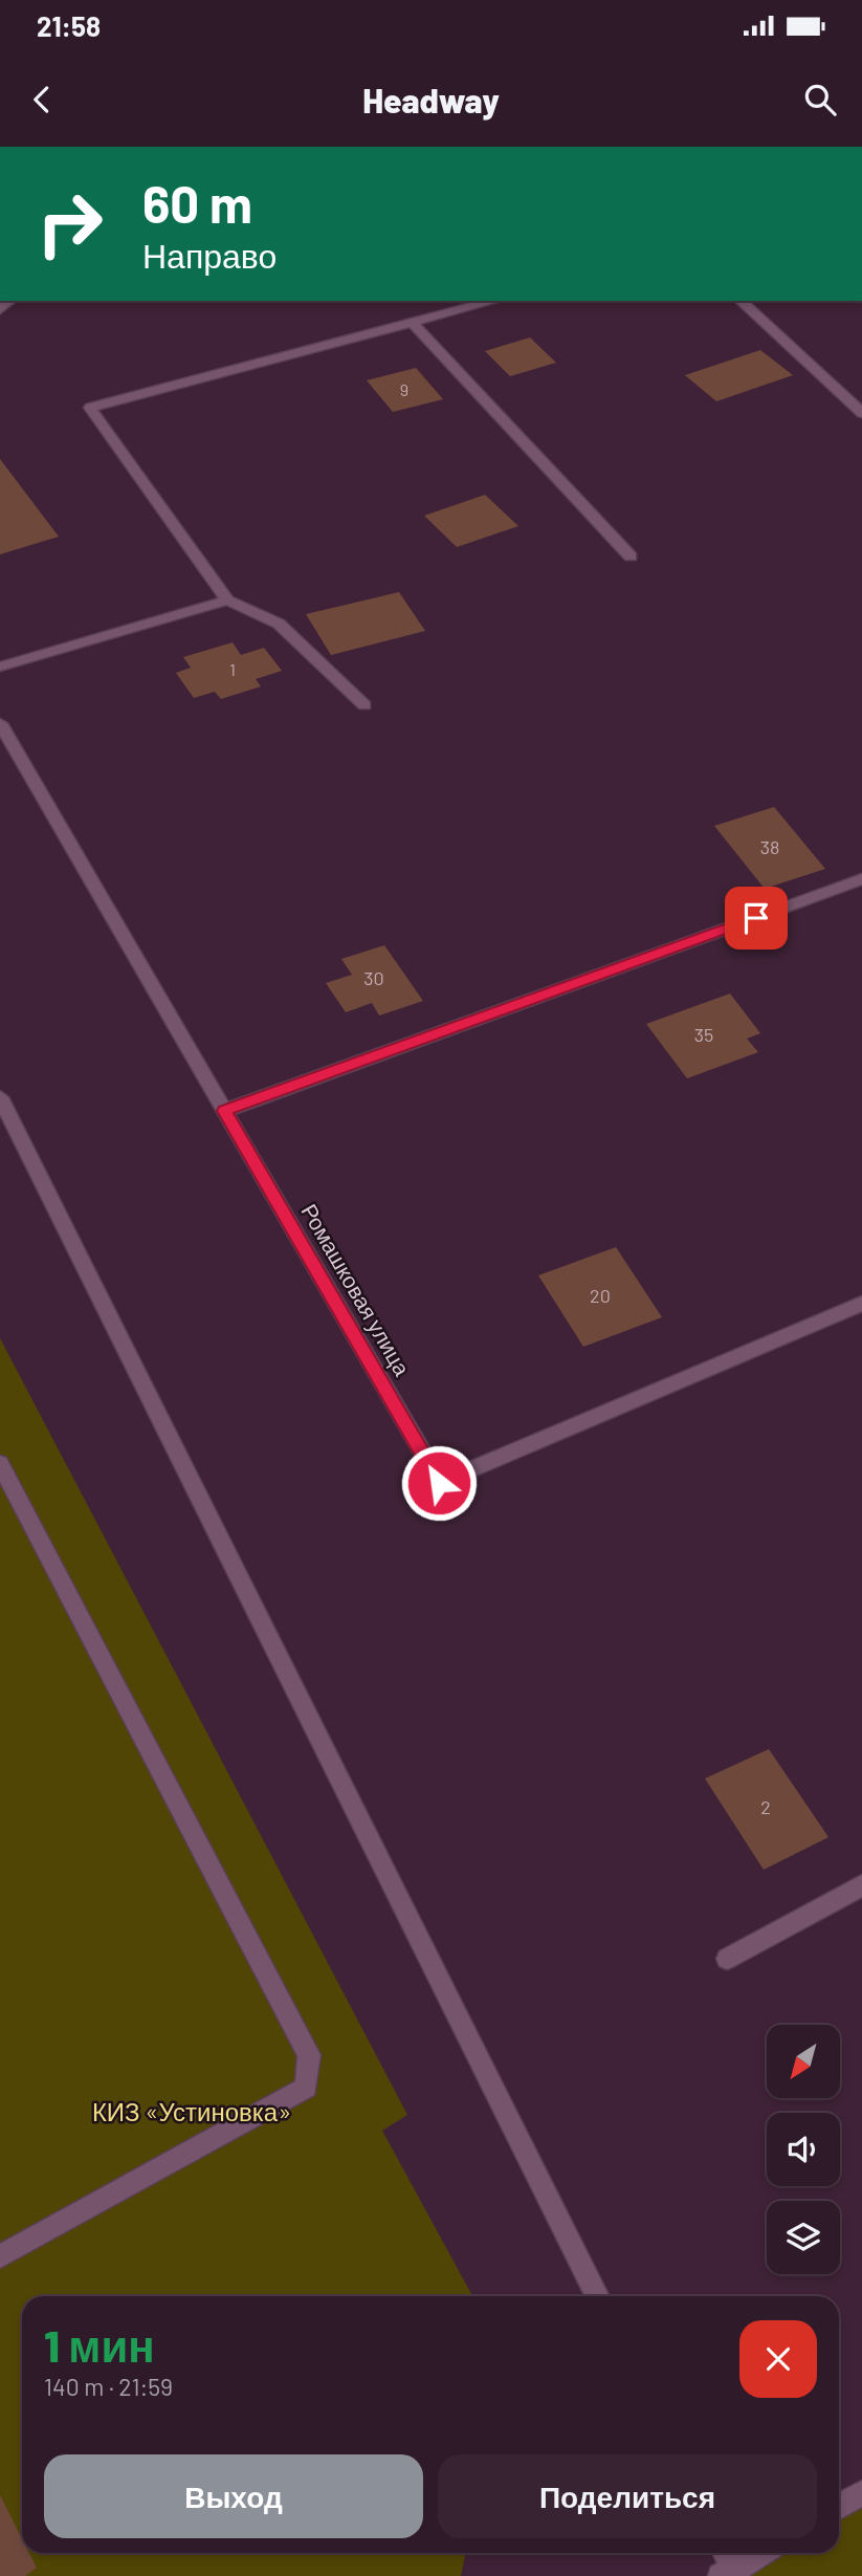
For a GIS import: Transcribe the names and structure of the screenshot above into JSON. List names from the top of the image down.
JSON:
{
  "streets": {
    "street": ["Ромашковая улица"]
  },
  "parks": ["КИЗ «Устиновка»"],
  "house_numbers": [
    "9",
    "1",
    "38",
    "30",
    "35",
    "20",
    "2"
  ],
  "north": "bottom left",
  "page": {
    "status": "21:58",
    "header": "Headway",
    "turn": ["60 m", "Направо"],
    "heading": ["1 мин", "140 m · 21:59"],
    "buttons": ["Выход", "Поделиться"]
  }
}
